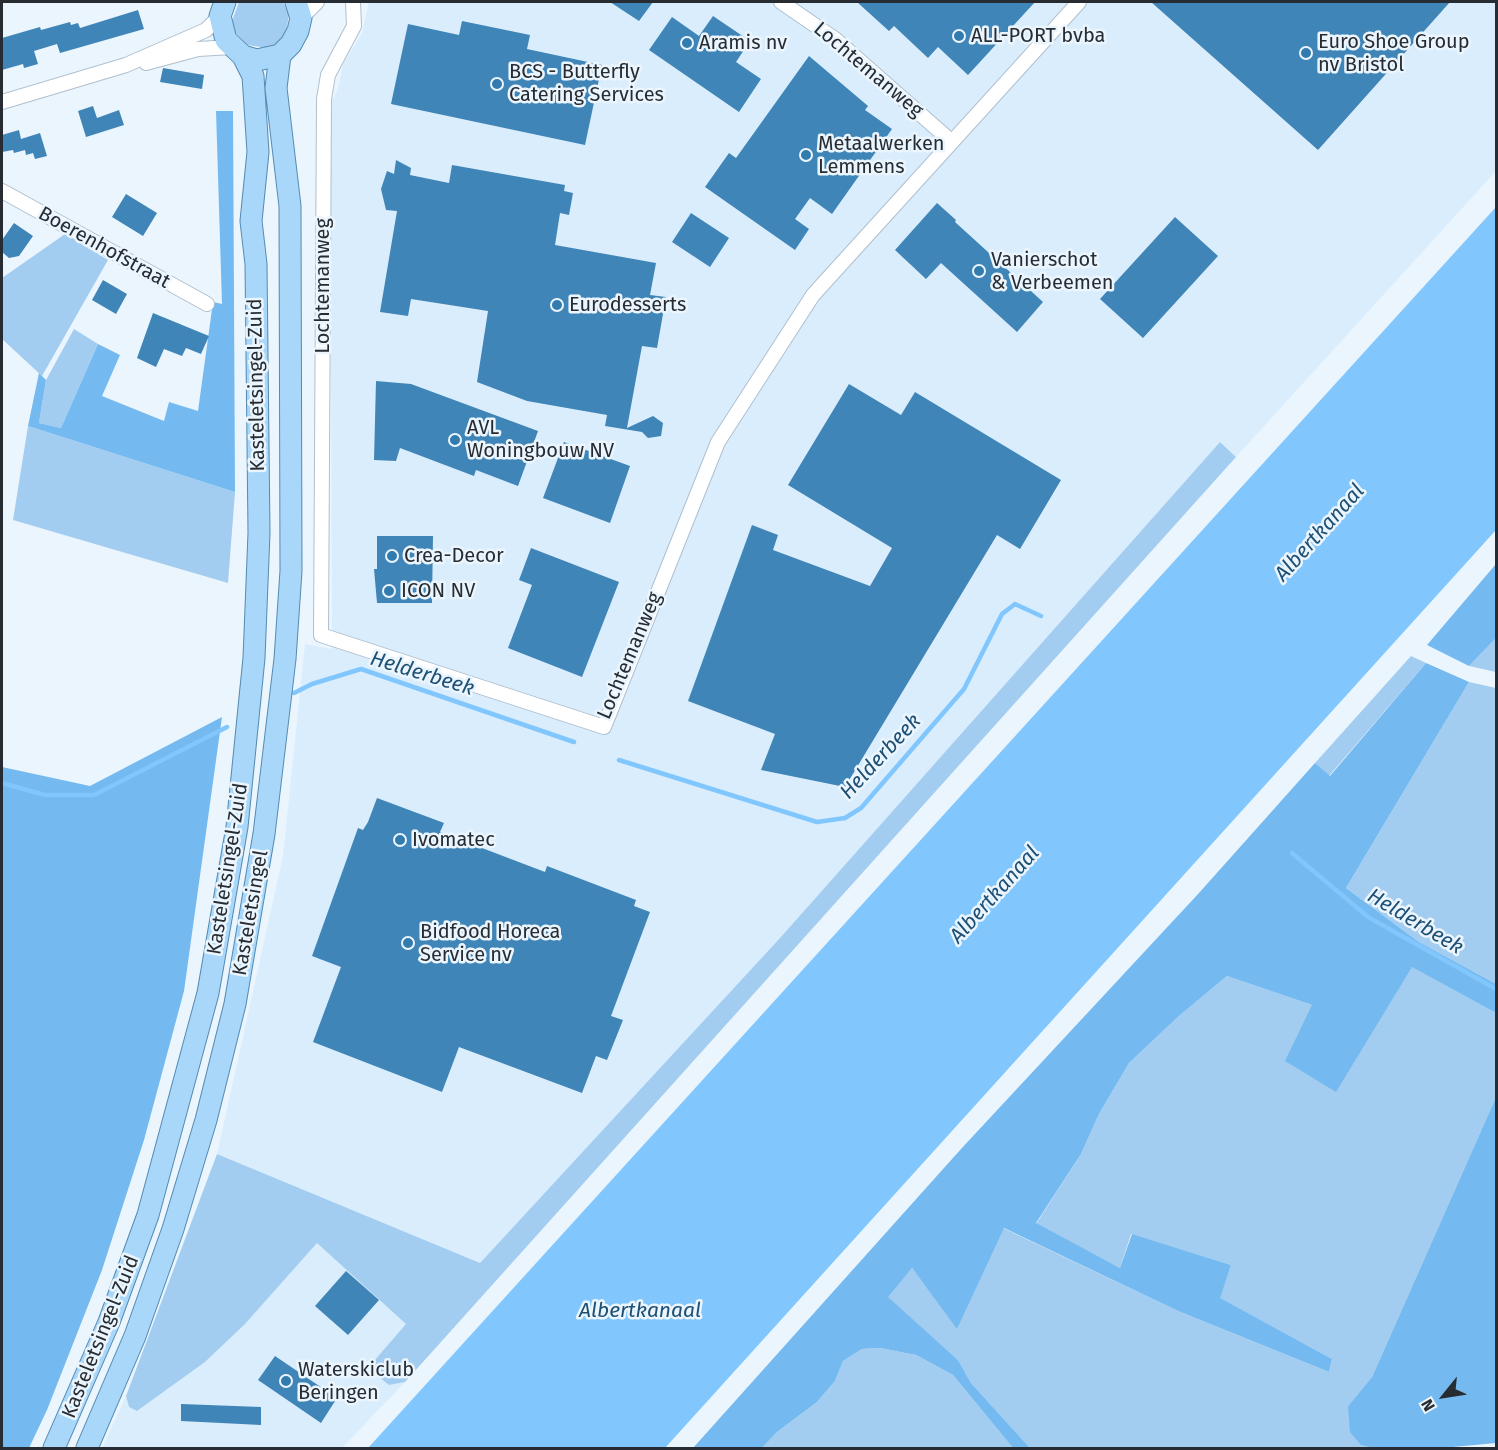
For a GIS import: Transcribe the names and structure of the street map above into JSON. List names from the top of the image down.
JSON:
{
  "streets": {
    "main road": ["Kasteletsingel-Zuid", "Kasteletsingel"],
    "street": ["Lochtemanweg", "Boerenhofstraat"]
  },
  "crossings": [
    ["Kasteletsingel-Zuid", "Kasteletsingel"]
  ],
  "water": ["Albertkanaal", "Helderbeek"],
  "places": [
    "ALL-PORT bvba",
    "Aramis nv",
    "Euro Shoe Group nv Bristol",
    "BCS - Butterfly Catering Services",
    "Metaalwerken Lemmens",
    "Vanierschot & Verbeemen",
    "Eurodesserts",
    "AVL Woningbouw NV",
    "Crea-Decor",
    "ICON NV",
    "Ivomatec",
    "Bidfood Horeca Service nv",
    "Waterskiclub Beringen"
  ],
  "north": "bottom left"
}
